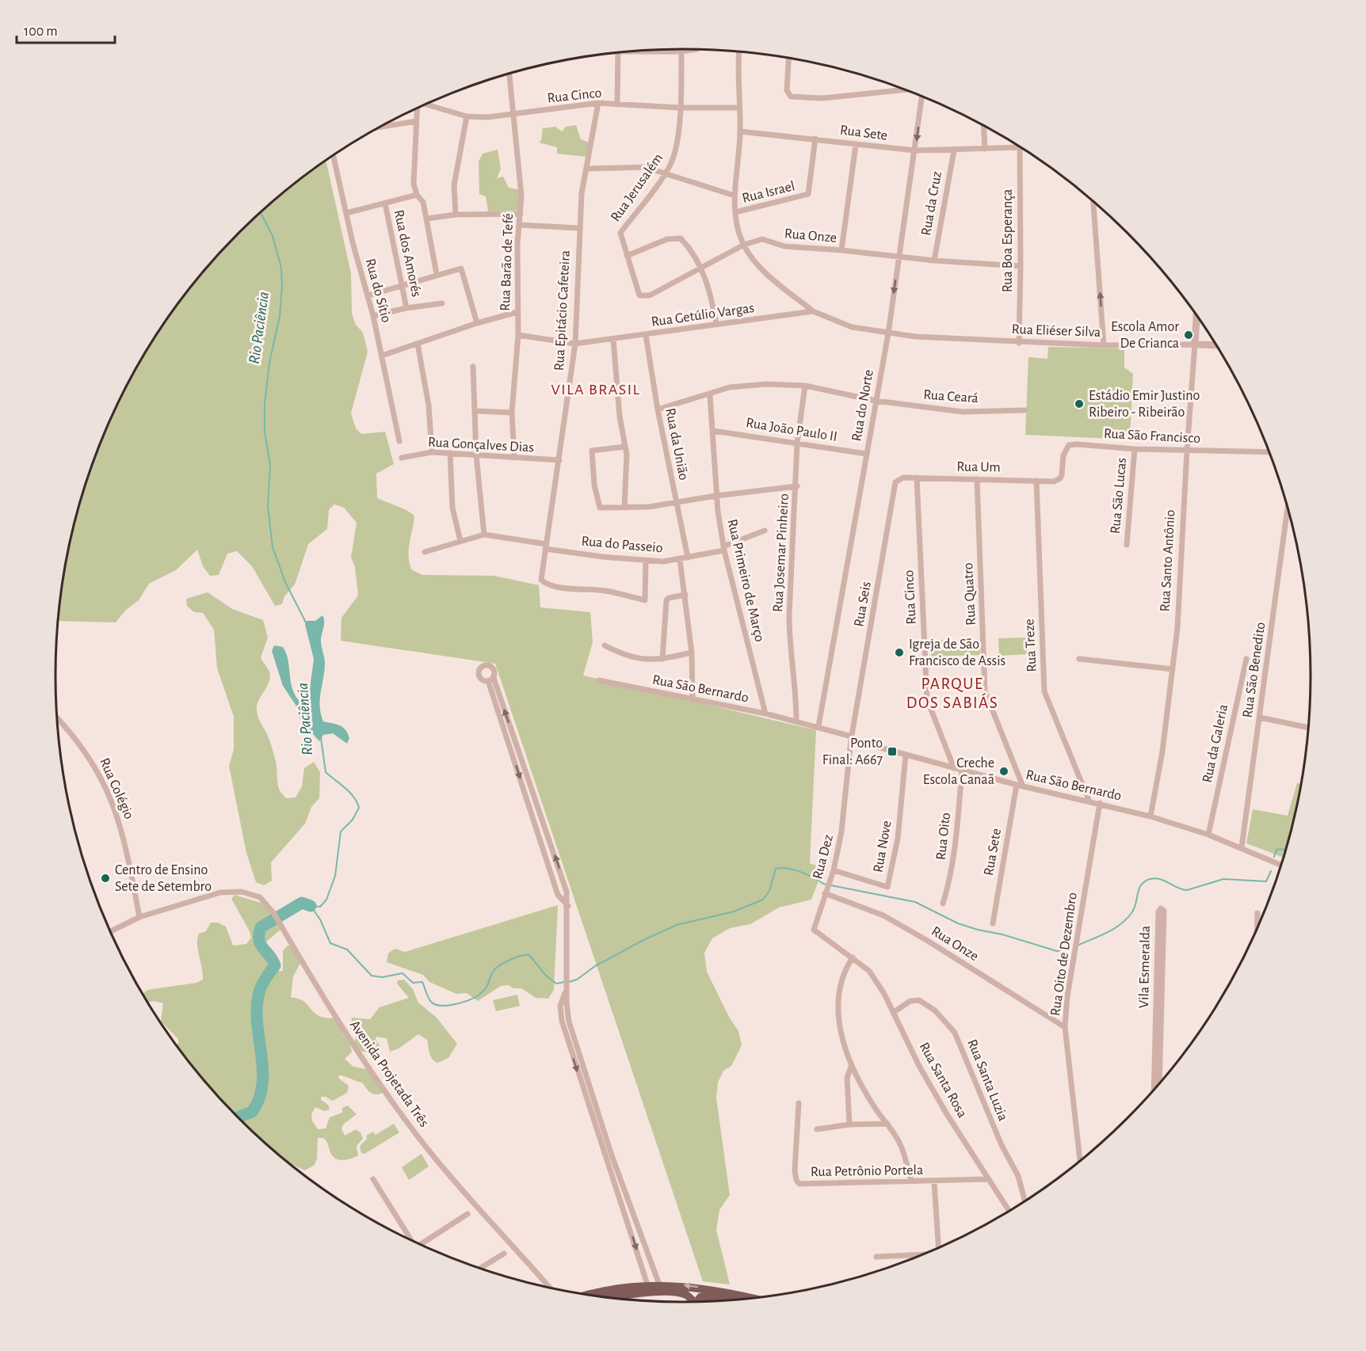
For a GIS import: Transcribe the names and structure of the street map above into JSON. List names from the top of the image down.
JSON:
{
  "streets": {
    "street": [
      "Rua Cinco",
      "Rua Sete",
      "Rua Jerusalém",
      "Rua Israel",
      "Rua da Cruz",
      "Rua Onze",
      "Rua Boa Esperança",
      "Rua dos Amorés",
      "Rua Barão de Tefé",
      "Rua do Sítio",
      "Rua Epitácio Cafeteira",
      "Rua Getúlio Vargas",
      "Rua Eliéser Silva",
      "Rua Ceará",
      "Rua do Norte",
      "Rua João Paulo II",
      "Rua São Francisco",
      "Rua da União",
      "Rua Gonçalves Dias",
      "Rua Um",
      "Rua São Lucas",
      "Rua do Passeio",
      "Rua Josemar Pinheiro",
      "Rua Santo Antônio",
      "Rua Primeiro de Março",
      "Rua Quatro",
      "Rua Seis",
      "Rua Treze",
      "Rua São Benedito",
      "Rua São Bernardo",
      "Rua da Galeria",
      "Rua Colégio",
      "Rua Oito",
      "Rua Nove",
      "Rua Dez",
      "Rua Oito de Dezembro",
      "Vila Esmeralda",
      "Avenida Projetada Três",
      "Rua Santa Rosa",
      "Rua Santa Luzia",
      "Rua Petrônio Portela"
    ]
  },
  "crossings": [
    ["Rua Cinco", "Rua Jerusalém"],
    ["Rua Cinco", "Rua Barão de Tefé"],
    ["Rua Cinco", "Rua Epitácio Cafeteira"],
    ["Rua Cinco", "Rua Um"],
    ["Rua Cinco", "Rua São Bernardo"],
    ["Rua Sete", "Rua Israel"],
    ["Rua Sete", "Rua da Cruz"],
    ["Rua Sete", "Rua Boa Esperança"],
    ["Rua Sete", "Rua do Norte"],
    ["Rua Sete", "Rua Quatro"],
    ["Rua Sete", "Rua São Bernardo"],
    ["Rua Jerusalém", "Rua Onze"],
    ["Rua da Cruz", "Rua Onze"],
    ["Rua Onze", "Rua Boa Esperança"],
    ["Rua Onze", "Rua do Norte"],
    ["Rua Onze", "Rua Dez"],
    ["Rua Onze", "Rua Oito de Dezembro"],
    ["Rua Boa Esperança", "Rua Eliéser Silva"],
    ["Rua Barão de Tefé", "Rua Getúlio Vargas"],
    ["Rua Barão de Tefé", "Rua Gonçalves Dias"],
    ["Rua Epitácio Cafeteira", "Rua Getúlio Vargas"],
    ["Rua Epitácio Cafeteira", "Rua Gonçalves Dias"],
    ["Rua Epitácio Cafeteira", "Rua do Passeio"],
    ["Rua Getúlio Vargas", "Rua Eliéser Silva"],
    ["Rua Getúlio Vargas", "Rua do Norte"],
    ["Rua Getúlio Vargas", "Rua da União"],
    ["Rua Eliéser Silva", "Rua do Norte"],
    ["Rua Eliéser Silva", "Rua Santo Antônio"],
    ["Rua Ceará", "Rua do Norte"],
    ["Rua Ceará", "Rua da União"],
    ["Rua Ceará", "Rua Josemar Pinheiro"],
    ["Rua Ceará", "Rua Primeiro de Março"],
    ["Rua do Norte", "Rua João Paulo II"],
    ["Rua do Norte", "Rua São Bernardo"],
    ["Rua João Paulo II", "Rua Josemar Pinheiro"],
    ["Rua João Paulo II", "Rua Primeiro de Março"],
    ["Rua São Francisco", "Rua Um"],
    ["Rua São Francisco", "Rua São Lucas"],
    ["Rua São Francisco", "Rua Santo Antônio"],
    ["Rua da União", "Rua do Passeio"],
    ["Rua Um", "Rua Quatro"],
    ["Rua Um", "Rua Seis"],
    ["Rua Um", "Rua Treze"],
    ["Rua do Passeio", "Rua Primeiro de Março"],
    ["Rua Josemar Pinheiro", "Rua São Bernardo"],
    ["Rua Santo Antônio", "Rua São Bernardo"],
    ["Rua Primeiro de Março", "Rua São Bernardo"],
    ["Rua Quatro", "Rua São Bernardo"],
    ["Rua Seis", "Rua São Bernardo"],
    ["Rua Seis", "Rua Dez"],
    ["Rua Treze", "Rua São Bernardo"],
    ["Rua São Benedito", "Rua São Bernardo"],
    ["Rua São Bernardo", "Rua da Galeria"],
    ["Rua São Bernardo", "Rua Oito"],
    ["Rua São Bernardo", "Rua Nove"],
    ["Rua São Bernardo", "Rua Dez"],
    ["Rua São Bernardo", "Rua Oito de Dezembro"],
    ["Rua Colégio", "Avenida Projetada Três"],
    ["Rua Nove", "Rua Dez"],
    ["Rua Dez", "Rua Santa Rosa"],
    ["Rua Santa Rosa", "Rua Santa Luzia"],
    ["Rua Santa Rosa", "Rua Petrônio Portela"]
  ],
  "districts": ["VILA BRASIL", "PARQUE DOS SABIÁS"],
  "water": ["Rio Paciência"],
  "places": {
    "other": [
      "Escola Amor De Crianca",
      "Estádio Emir Justino Ribeiro - Ribeirão",
      "Igreja de São Francisco de Assis",
      "Creche Escola Canaã",
      "Centro de Ensino Sete de Setembro"
    ],
    "transit": ["Ponto Final: A667"]
  },
  "scale_bar": "100 m"
}
